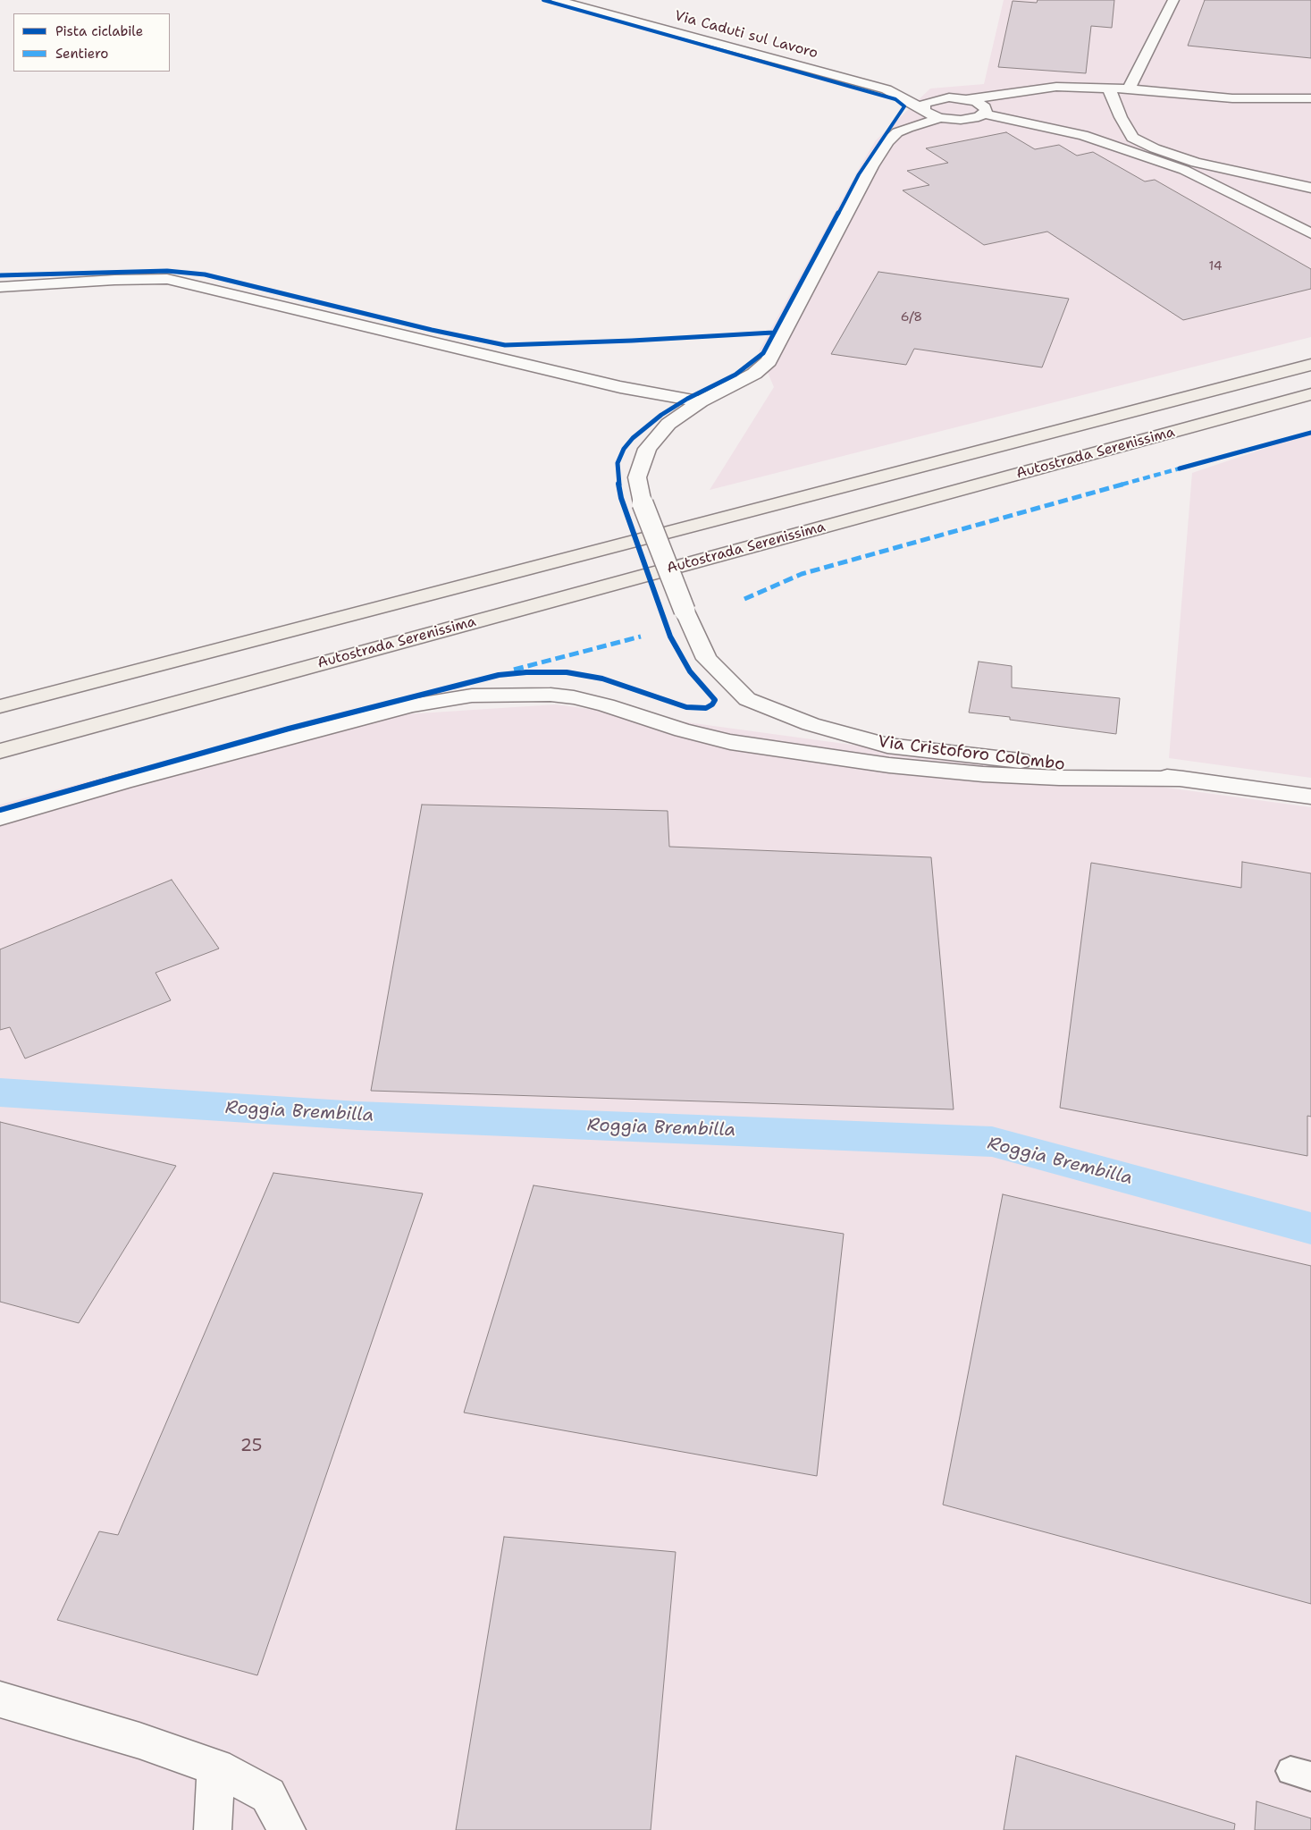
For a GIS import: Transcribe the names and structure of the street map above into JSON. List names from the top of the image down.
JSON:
{
  "streets": {
    "highway": ["Autostrada Serenissima"],
    "street": ["Via Caduti sul Lavoro", "Via Cristoforo Colombo"]
  },
  "water": ["Roggia Brembilla"],
  "house_numbers": ["14", "6/8", "25"],
  "legend": ["Pista ciclabile", "Sentiero"]
}
